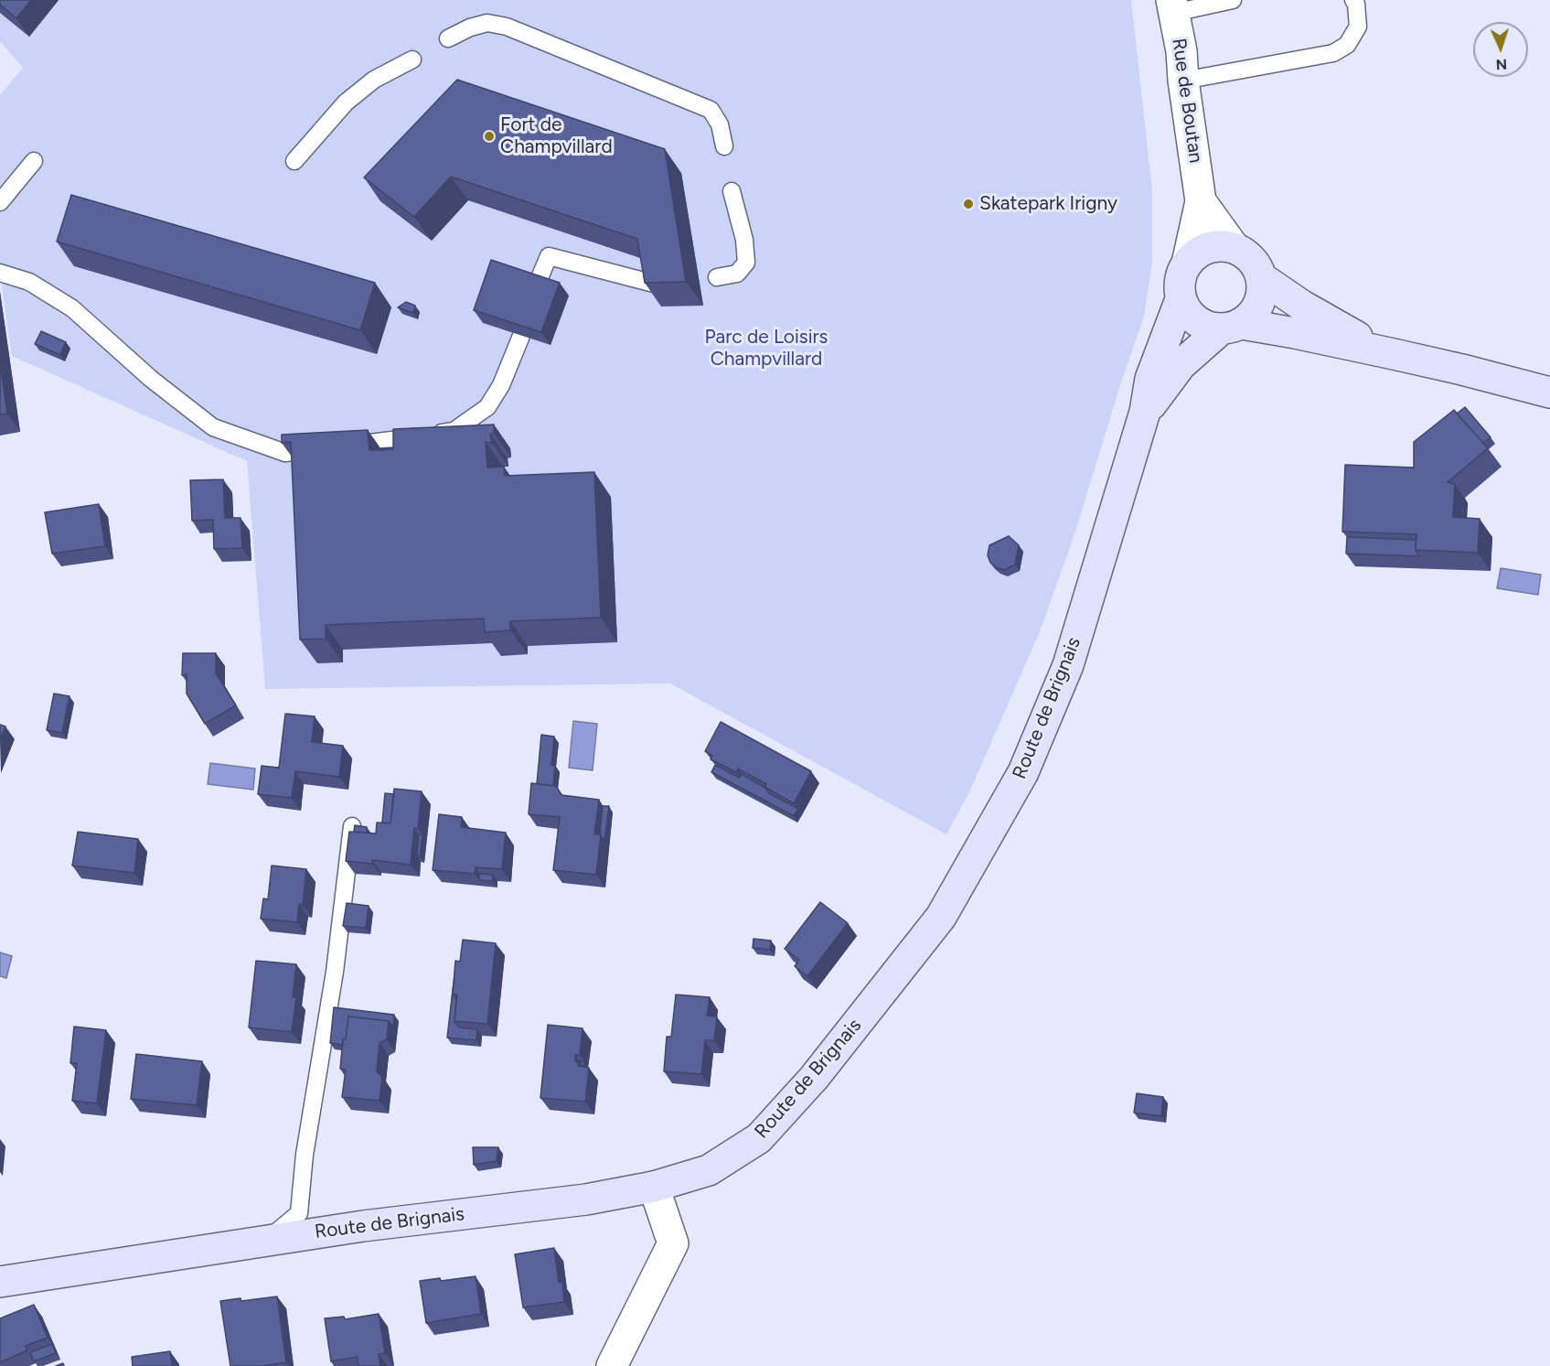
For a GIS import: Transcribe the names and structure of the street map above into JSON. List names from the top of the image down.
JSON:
{
  "streets": {
    "street": ["Rue de Boutan", "Route de Brignais"]
  },
  "crossings": [
    ["Rue de Boutan", "Route de Brignais"]
  ],
  "parks": ["Parc de Loisirs Champvillard"],
  "places": ["Fort de Champvillard", "Skatepark Irigny"],
  "north": "bottom"
}
